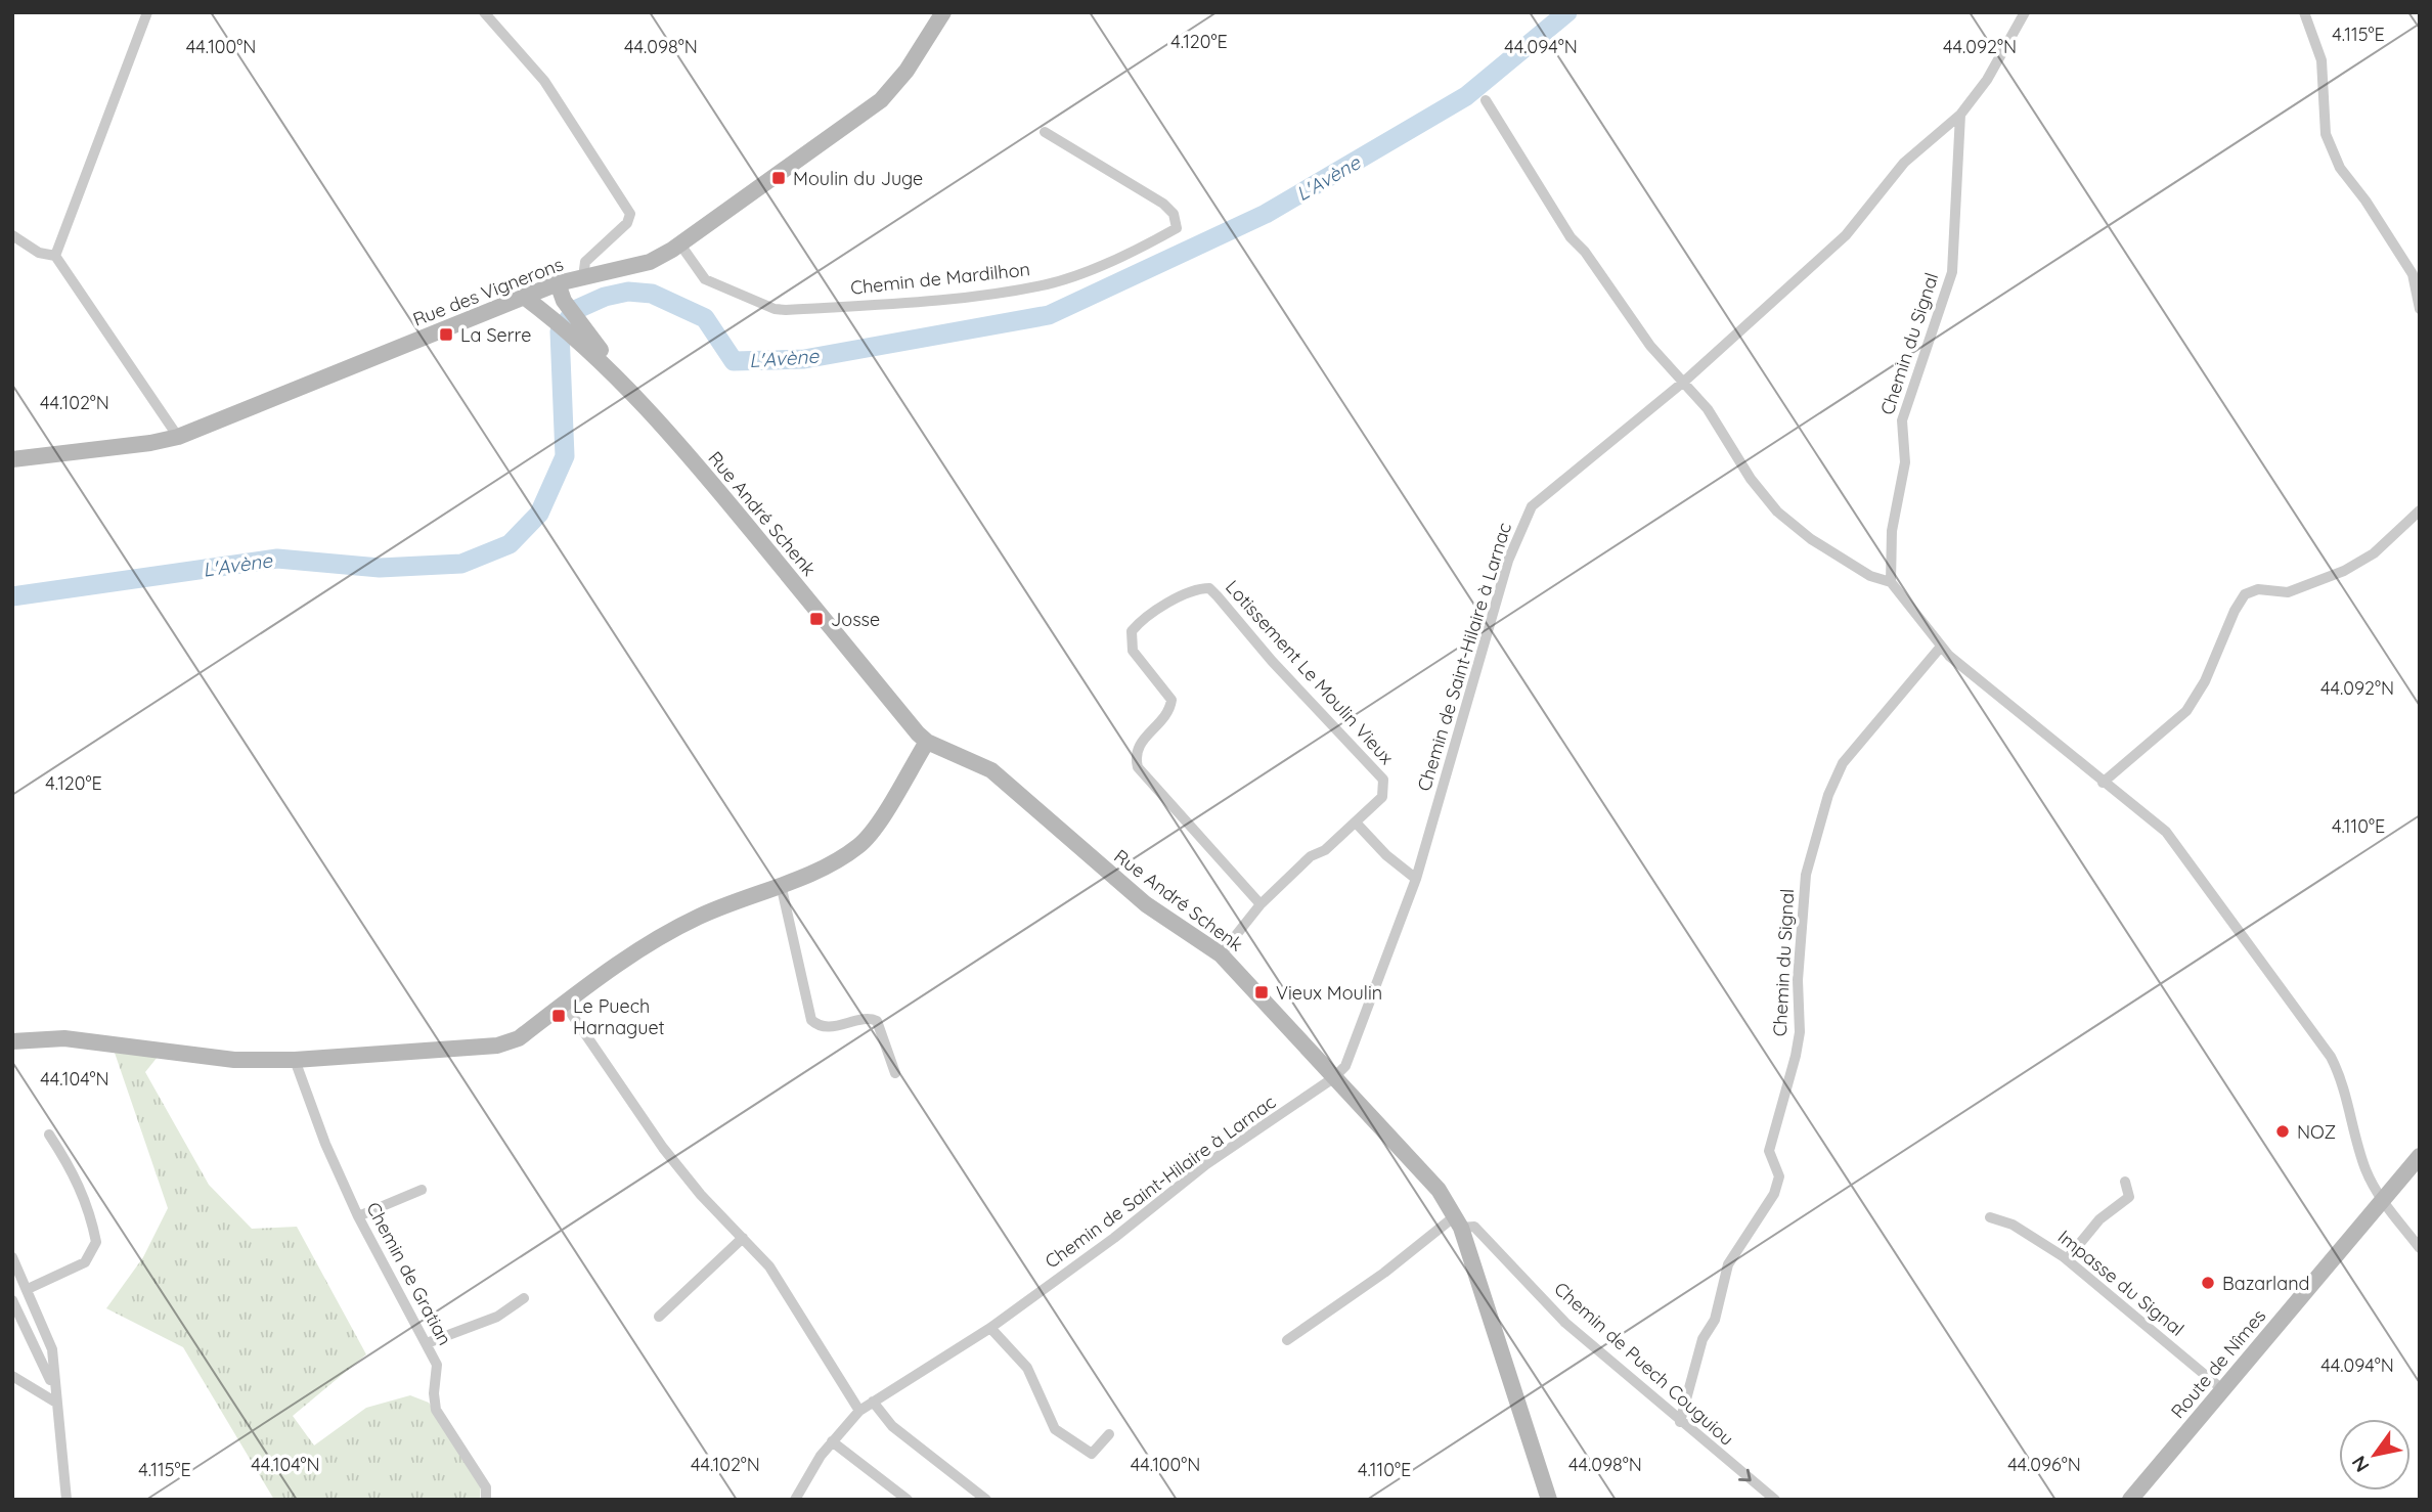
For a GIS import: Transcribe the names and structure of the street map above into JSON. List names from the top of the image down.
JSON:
{
  "streets": {
    "street": [
      "Chemin de Mardilhon",
      "Rue des Vignerons",
      "Chemin du Signal",
      "Rue André Schenk",
      "Chemin de Saint-Hilaire à Larnac",
      "Lotissement Le Moulin Vieux",
      "Chemin de Gratian",
      "Impasse du Signal",
      "Chemin de Puech Couguiou",
      "Route de Nîmes"
    ]
  },
  "crossings": [
    ["Chemin de Mardilhon", "Rue des Vignerons"],
    ["Rue des Vignerons", "Rue André Schenk"],
    ["Chemin du Signal", "Chemin de Saint-Hilaire à Larnac"],
    ["Chemin du Signal", "Chemin de Puech Couguiou"],
    ["Rue André Schenk", "Chemin de Saint-Hilaire à Larnac"],
    ["Rue André Schenk", "Lotissement Le Moulin Vieux"],
    ["Rue André Schenk", "Chemin de Puech Couguiou"],
    ["Impasse du Signal", "Route de Nîmes"]
  ],
  "water": ["L'Avène"],
  "places": {
    "transit": [
      "Moulin du Juge",
      "La Serre",
      "Josse",
      "Vieux Moulin",
      "Le Puech Harnaguet"
    ],
    "other": ["NOZ", "Bazarland"]
  },
  "north": "bottom left",
  "coordinates": [
    "4.115°E",
    "4.120°E",
    "44.100°N",
    "44.098°N",
    "44.094°N",
    "44.092°N",
    "44.102°N",
    "4.110°E",
    "44.104°N",
    "44.096°N"
  ]
}
